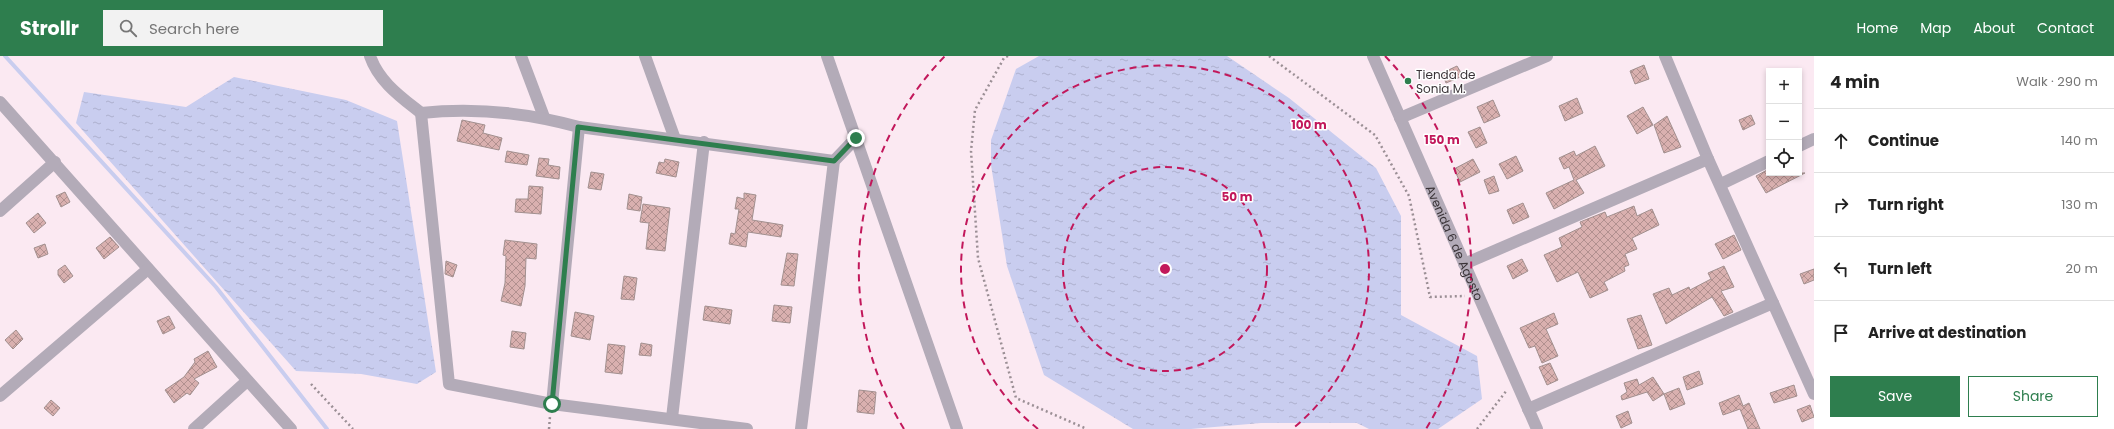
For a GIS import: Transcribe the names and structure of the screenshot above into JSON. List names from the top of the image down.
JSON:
{
  "streets": {
    "street": ["Avenida 6 de Agosto"]
  },
  "places": ["Tienda de Sonia M."],
  "page": {
    "header": "Strollr",
    "search": "Search here",
    "nav": [
      "Home",
      "Map",
      "About",
      "Contact"
    ],
    "heading": ["4 min", "Walk · 290 m"],
    "map_buttons": ["+", "−"],
    "list": [
      ["Continue", "140 m"],
      ["Turn right", "130 m"],
      ["Turn left", "20 m"],
      "Arrive at destination"
    ],
    "buttons": ["Save", "Share"]
  },
  "rings": ["100 m", "150 m", "50 m"]
}
